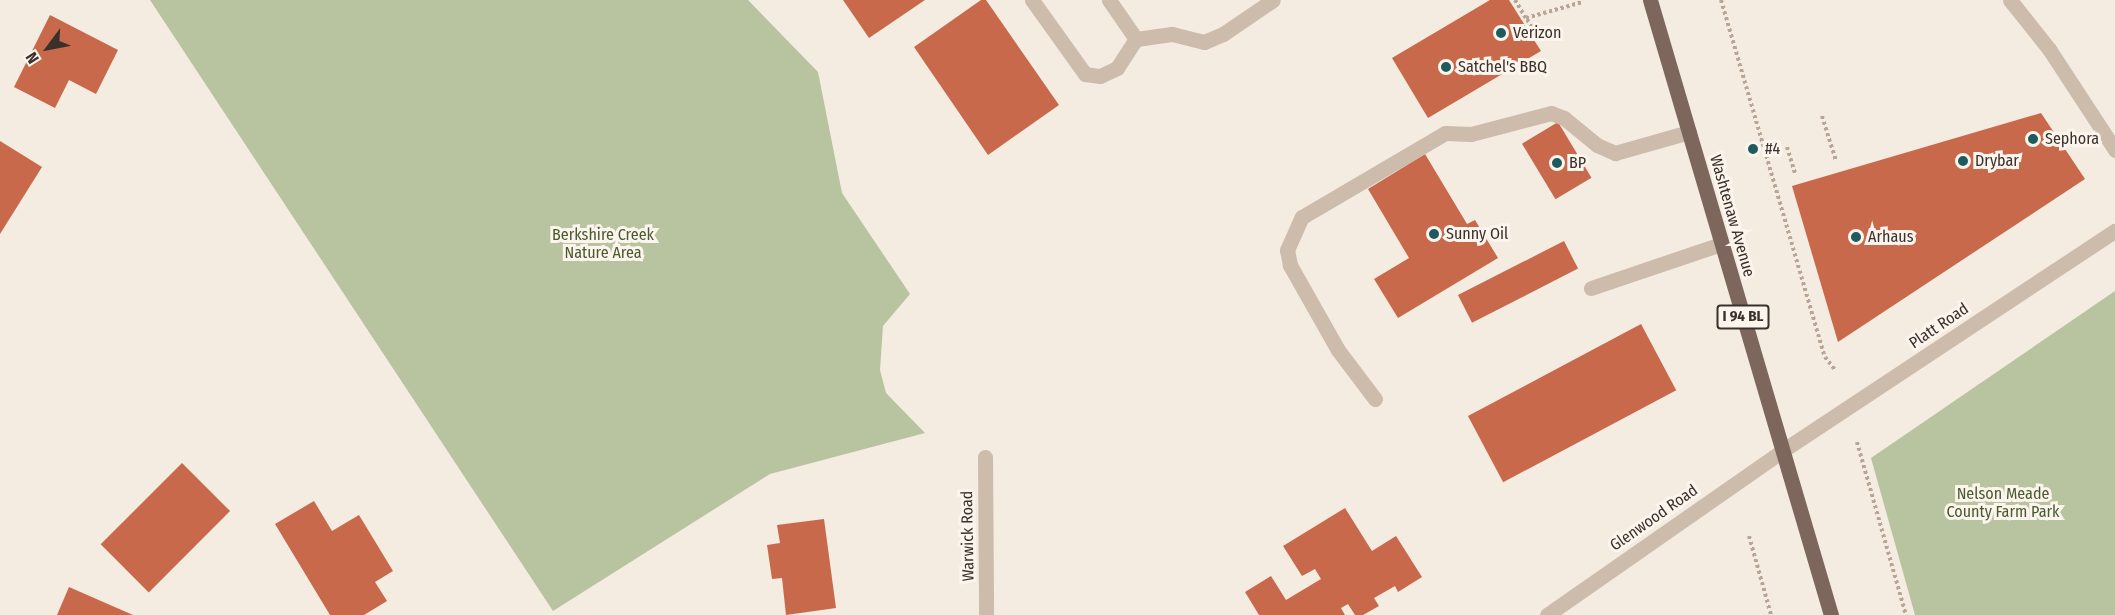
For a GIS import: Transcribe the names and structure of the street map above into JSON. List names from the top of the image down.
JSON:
{
  "streets": {
    "main road": ["Washtenaw Avenue", "I 94 BL"],
    "street": ["Platt Road", "Glenwood Road", "Warwick Road"]
  },
  "crossings": [
    ["Washtenaw Avenue", "Platt Road"],
    ["Washtenaw Avenue", "Glenwood Road"],
    ["Platt Road", "Glenwood Road"]
  ],
  "parks": ["Berkshire Creek Nature Area", "Nelson Meade County Farm Park"],
  "places": [
    "Verizon",
    "Satchel's BBQ",
    "Sephora",
    "#4",
    "Drybar",
    "BP",
    "Sunny Oil",
    "Arhaus"
  ],
  "north": "bottom left"
}
